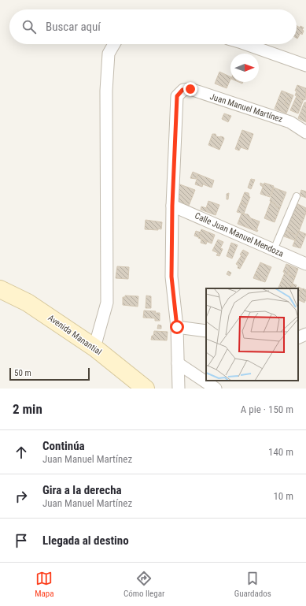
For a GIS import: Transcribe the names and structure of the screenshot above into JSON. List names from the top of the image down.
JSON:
{
  "streets": {
    "main road": ["Avenida Manantial"],
    "street": ["Juan Manuel Martínez", "Calle Juan Manuel Mendoza"]
  },
  "crossings": [
    ["Juan Manuel Martínez", "Calle Juan Manuel Mendoza"]
  ],
  "scale_bar": "50 m",
  "north": "right",
  "page": {
    "search": "Buscar aquí",
    "scale": "50 m",
    "heading": ["2 min", "A pie · 150 m"],
    "list": [
      ["Continúa", "Juan Manuel Martínez", "140 m"],
      ["Gira a la derecha", "Juan Manuel Martínez", "10 m"],
      "Llegada al destino"
    ],
    "nav": ["Mapa", "Cómo llegar", "Guardados"]
  }
}
